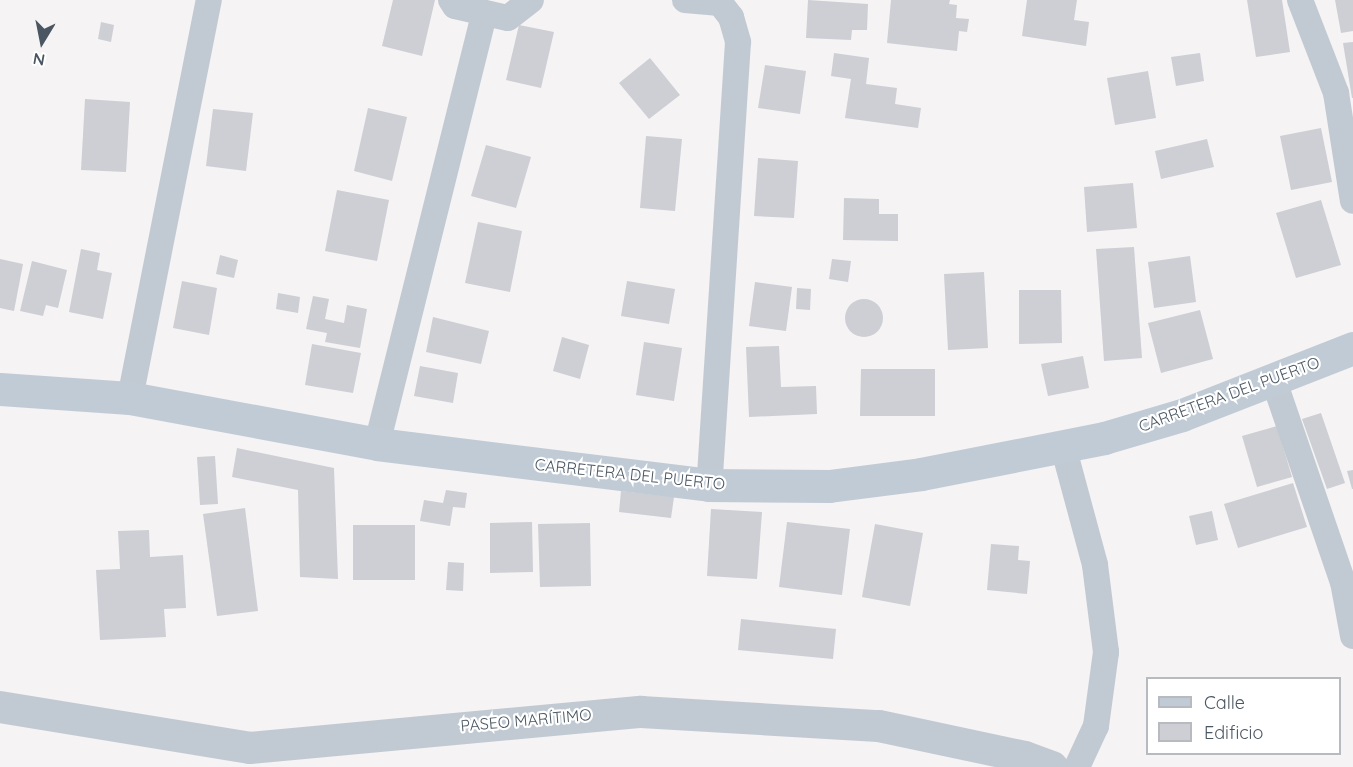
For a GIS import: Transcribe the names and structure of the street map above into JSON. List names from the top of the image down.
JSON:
{
  "streets": {
    "main road": ["CARRETERA DEL PUERTO"],
    "street": ["PASEO MARÍTIMO"]
  },
  "legend": ["Calle", "Edificio"],
  "north": "bottom"
}
